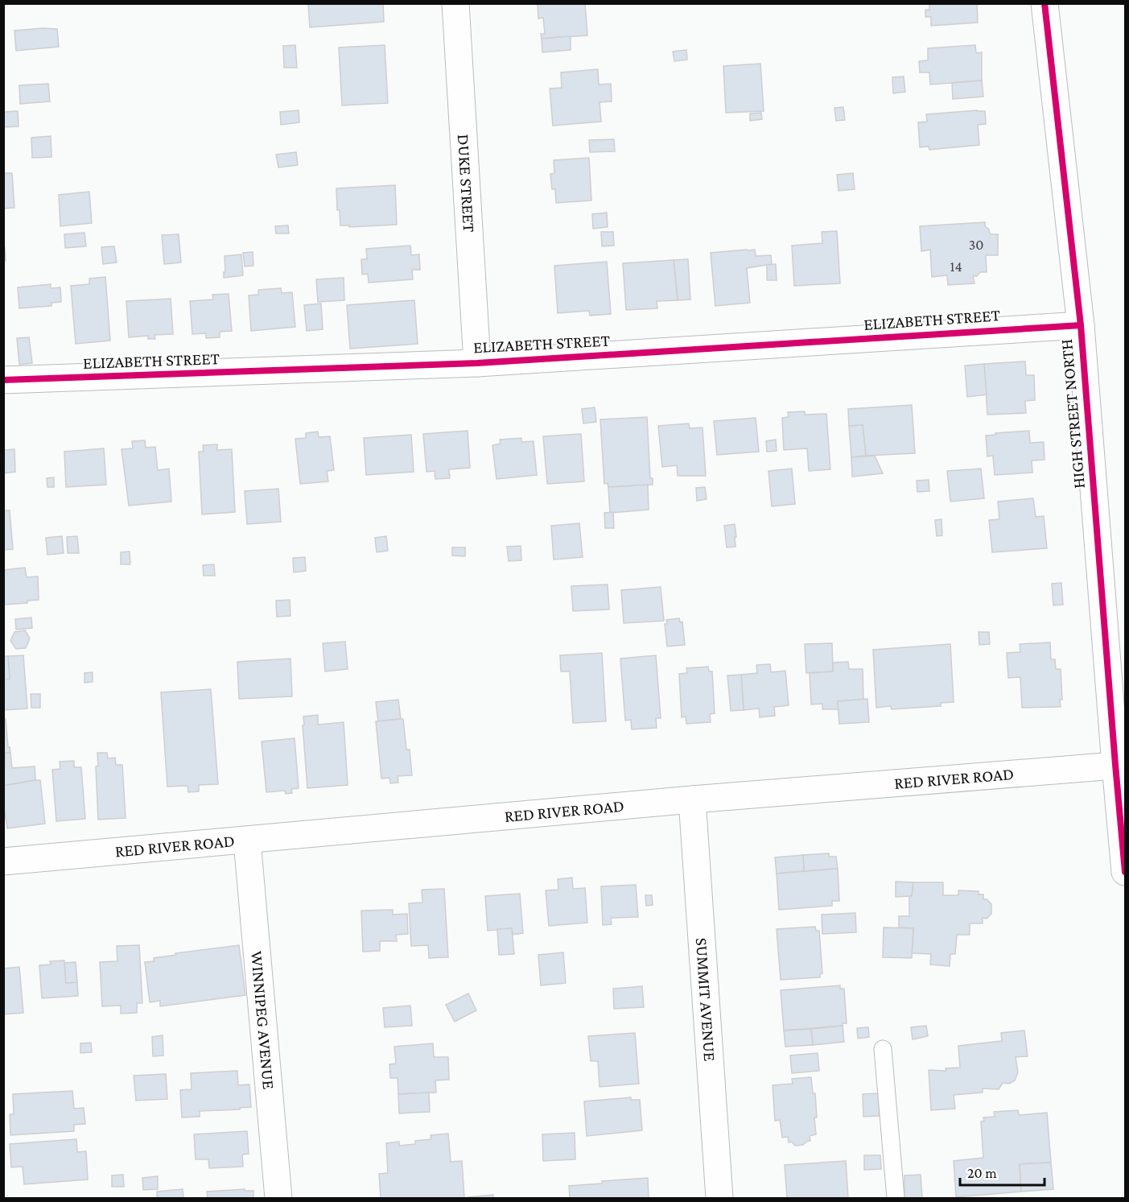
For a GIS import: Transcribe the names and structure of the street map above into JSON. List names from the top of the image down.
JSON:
{
  "streets": {
    "street": [
      "DUKE STREET",
      "ELIZABETH STREET",
      "HIGH STREET NORTH",
      "RED RIVER ROAD",
      "SUMMIT AVENUE",
      "WINNIPEG AVENUE"
    ]
  },
  "crossings": [
    ["DUKE STREET", "ELIZABETH STREET"],
    ["ELIZABETH STREET", "HIGH STREET NORTH"],
    ["HIGH STREET NORTH", "RED RIVER ROAD"],
    ["RED RIVER ROAD", "SUMMIT AVENUE"],
    ["RED RIVER ROAD", "WINNIPEG AVENUE"]
  ],
  "house_numbers": ["30", "14"],
  "scale_bar": "20 m"
}
